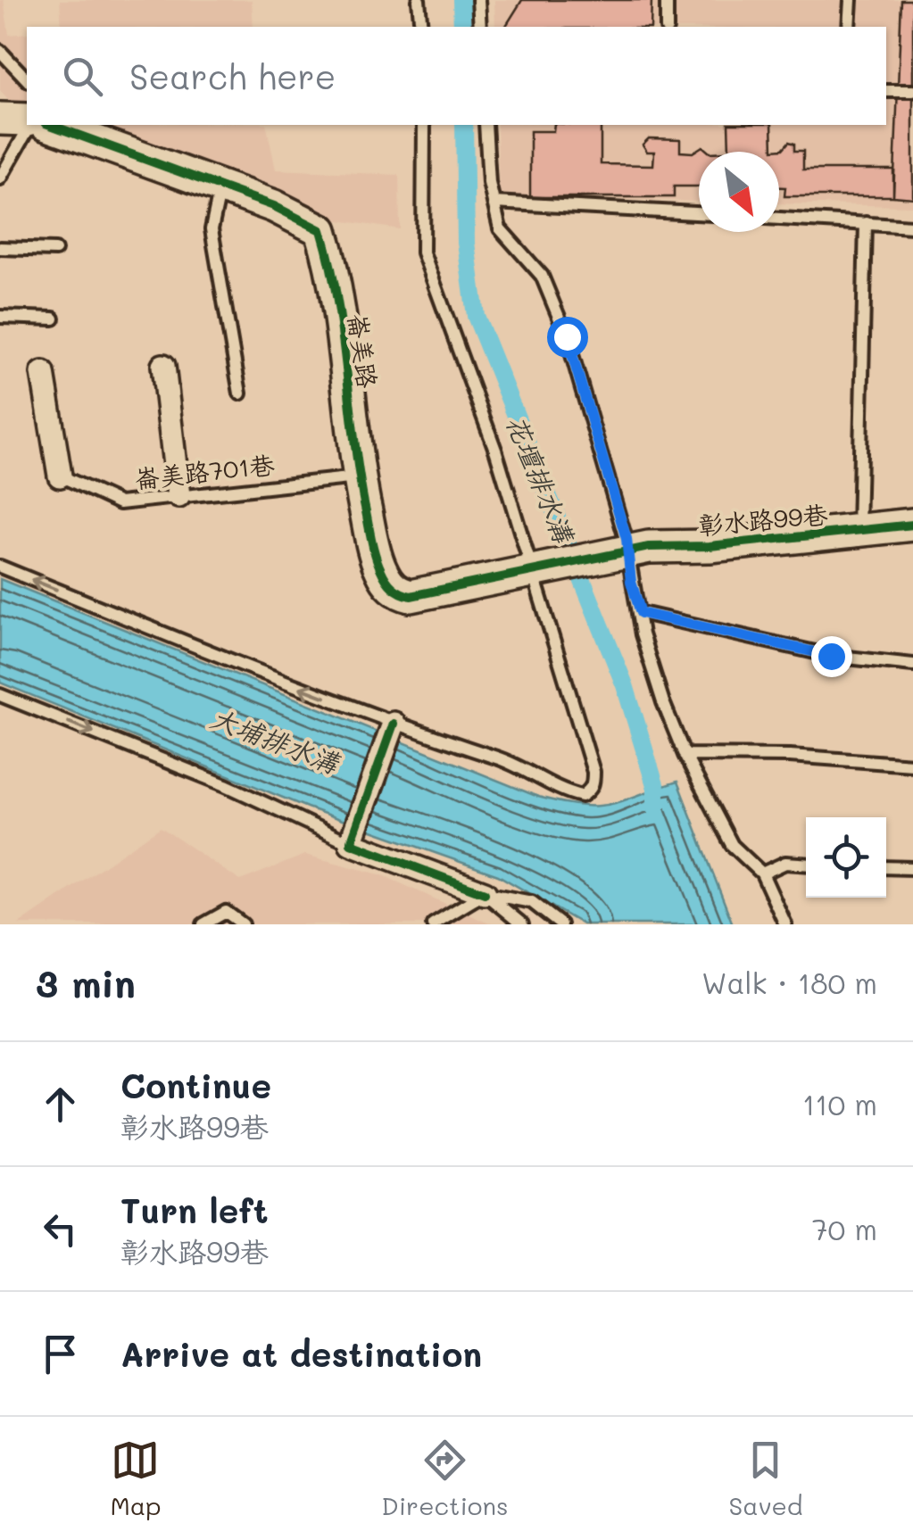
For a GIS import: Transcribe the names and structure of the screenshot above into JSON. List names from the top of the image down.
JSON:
{
  "streets": {
    "street": ["崙美路", "彰水路99巷"],
    "lane": ["崙美路701巷"]
  },
  "crossings": [
    ["崙美路", "崙美路701巷"],
    ["崙美路", "彰水路99巷"]
  ],
  "water": ["花壇排水溝", "大埔排水溝"],
  "north": "bottom right",
  "page": {
    "search": "Search here",
    "heading": ["3 min", "Walk · 180 m"],
    "list": [
      ["Continue", "彰水路99巷", "110 m"],
      ["Turn left", "彰水路99巷", "70 m"],
      "Arrive at destination"
    ],
    "nav": ["Map", "Directions", "Saved"]
  }
}
